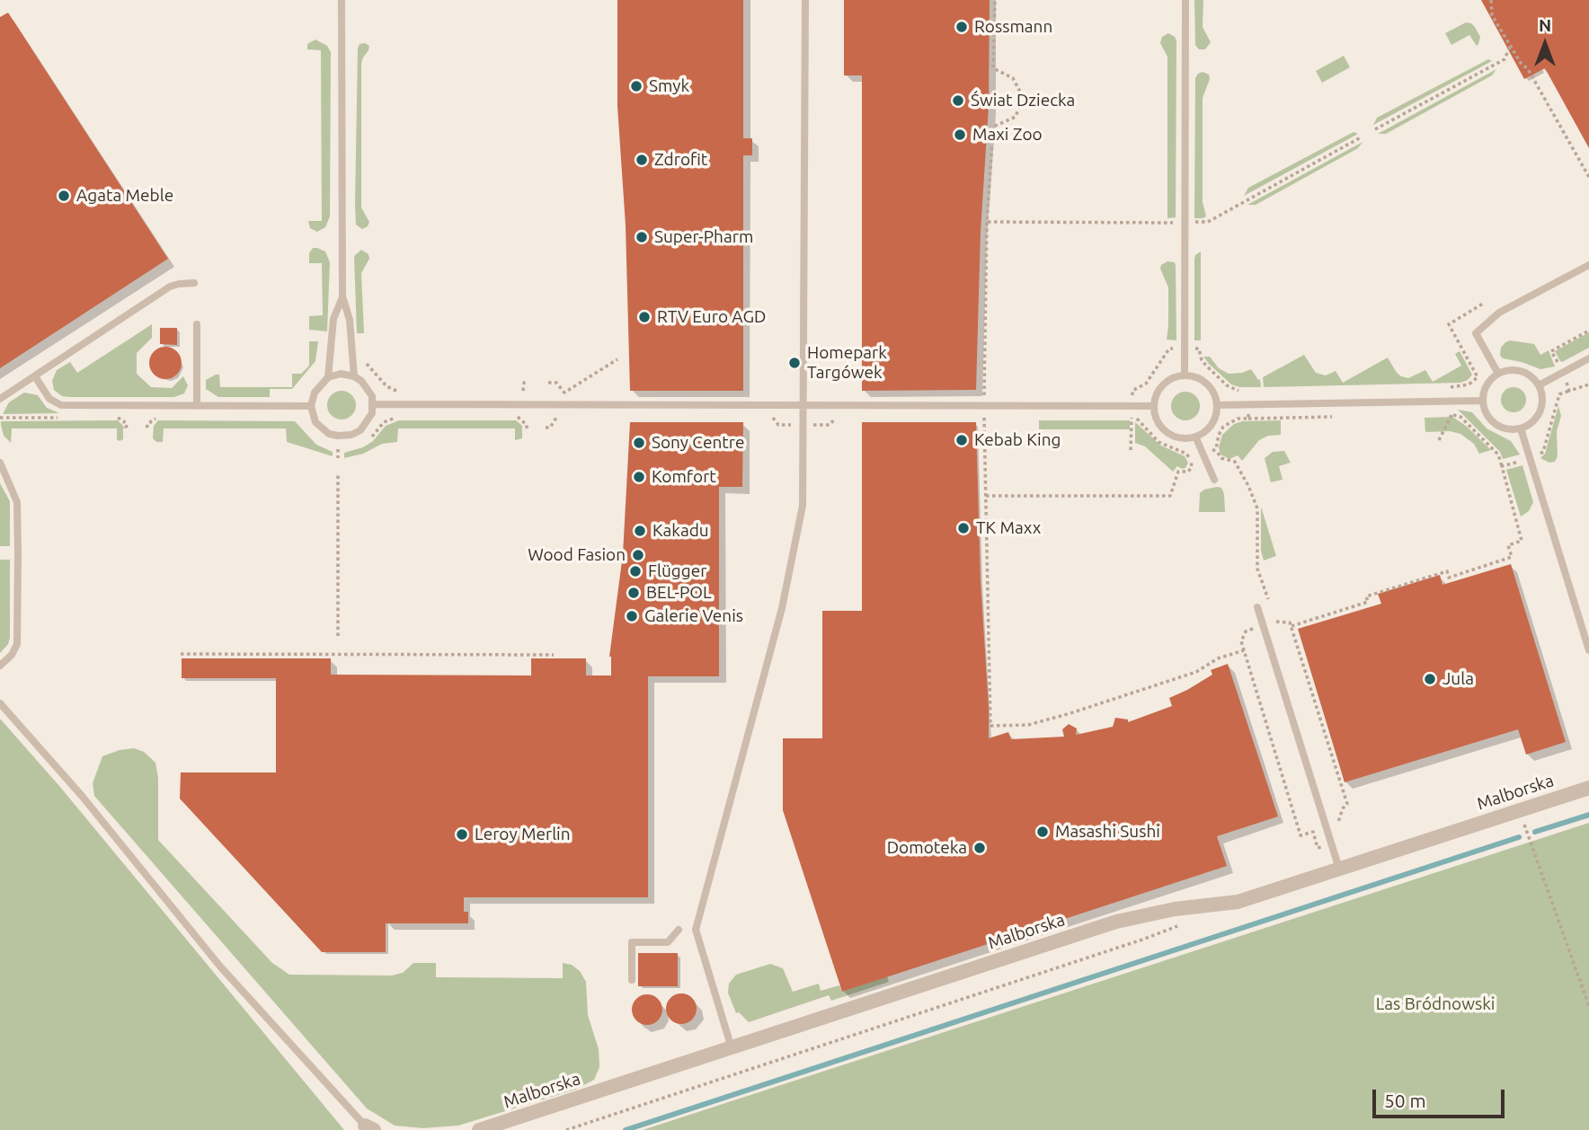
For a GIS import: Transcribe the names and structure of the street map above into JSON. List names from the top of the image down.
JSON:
{
  "streets": {
    "street": ["Malborska"]
  },
  "parks": ["Las Bródnowski"],
  "places": [
    "Rossmann",
    "Smyk",
    "Świat Dziecka",
    "Maxi Zoo",
    "Zdrofit",
    "Agata Meble",
    "Super-Pharm",
    "RTV Euro AGD",
    "Homepark Targówek",
    "Kebab King",
    "Sony Centre",
    "Komfort",
    "TK Maxx",
    "Kakadu",
    "Wood Fasion",
    "Flügger",
    "BEL-POL",
    "Galerie Venis",
    "Jula",
    "Masashi Sushi",
    "Leroy Merlin",
    "Domoteka"
  ],
  "scale_bar": "50 m",
  "north": "top"
}
